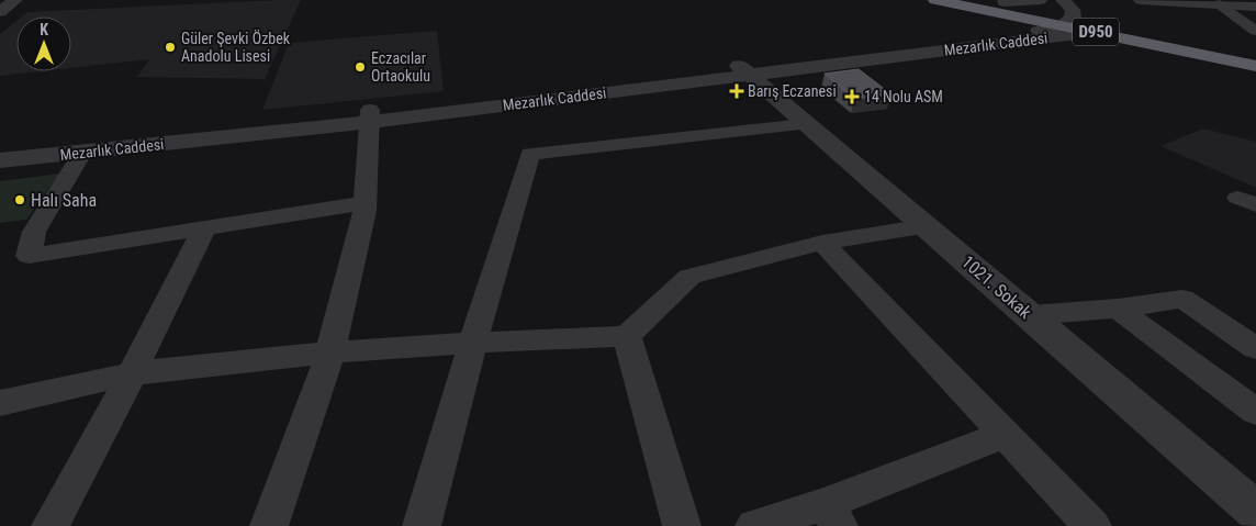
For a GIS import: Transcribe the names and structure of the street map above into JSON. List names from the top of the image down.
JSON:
{
  "streets": {
    "highway": ["D950"],
    "street": ["Mezarlık Caddesi", "1021. Sokak"]
  },
  "crossings": [
    ["D950", "Mezarlık Caddesi"],
    ["Mezarlık Caddesi", "1021. Sokak"]
  ],
  "places": {
    "other": ["Güler Şevki Özbek Anadolu Lisesi", "Eczacılar Ortaokulu", "Halı Saha"],
    "health": ["Barış Eczanesi", "14 Nolu ASM"]
  },
  "north": "top"
}
